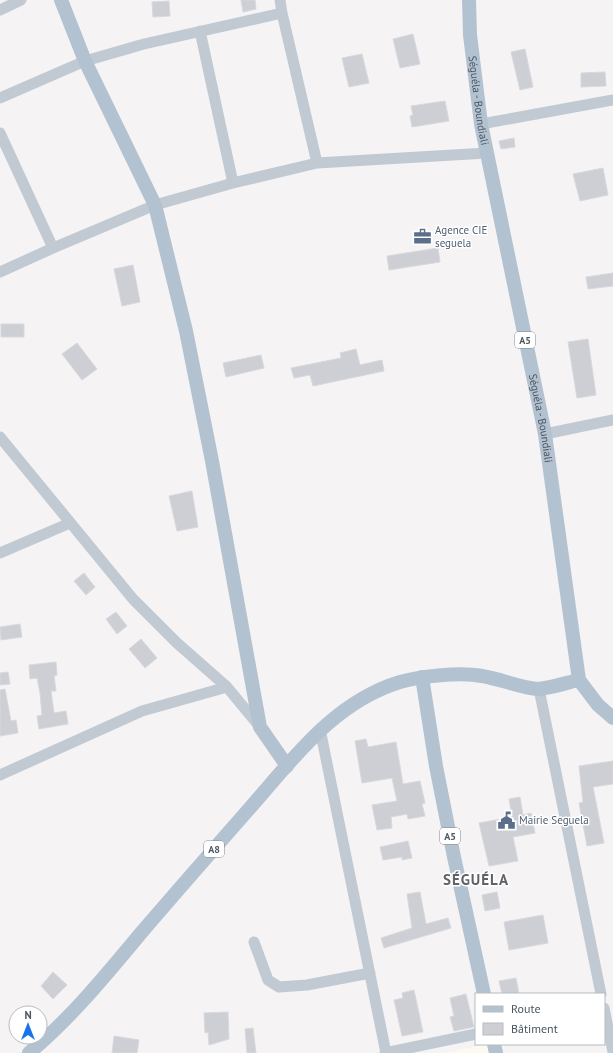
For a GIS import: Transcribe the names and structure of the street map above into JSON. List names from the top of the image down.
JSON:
{
  "streets": {
    "main road": ["Séguéla - Boundiali", "A5", "A8"]
  },
  "crossings": [
    ["A5", "A8"]
  ],
  "districts": ["SÉGUÉLA"],
  "places": {
    "office": ["Agence CIE seguela"],
    "public building": ["Mairie Seguela"]
  },
  "legend": ["Route", "Bâtiment"],
  "north": "top"
}
